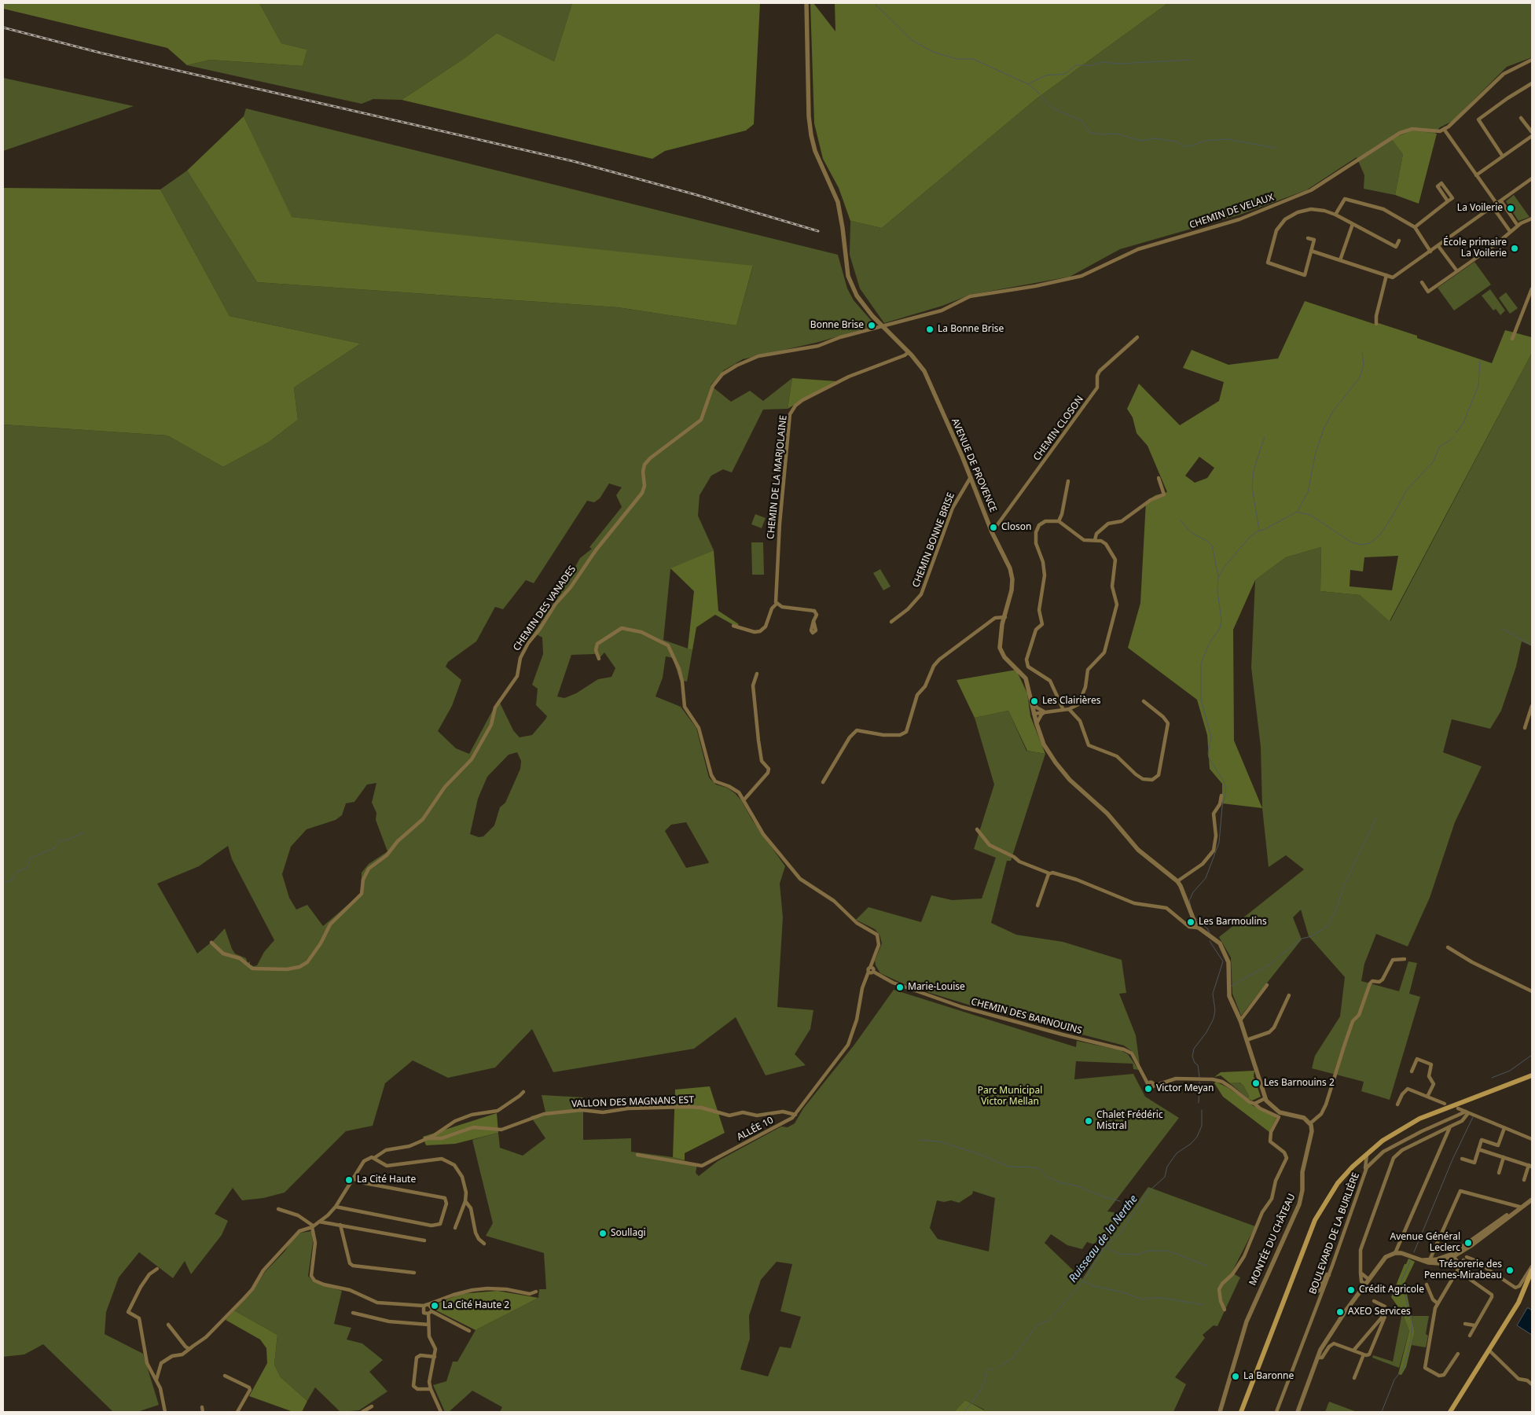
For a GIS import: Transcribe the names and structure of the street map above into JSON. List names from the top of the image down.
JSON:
{
  "streets": {
    "street": [
      "CHEMIN DE VELAUX",
      "CHEMIN CLOSON",
      "AVENUE DE PROVENCE",
      "CHEMIN DE LA MARJOLAINE",
      "CHEMIN BONNE BRISE",
      "CHEMIN DES VANADES",
      "CHEMIN DES BARNOUINS",
      "VALLON DES MAGNANS EST",
      "ALLÉE 10",
      "BOULEVARD DE LA BURLIÈRE",
      "MONTÉE DU CHÂTEAU"
    ]
  },
  "crossings": [
    ["CHEMIN DE VELAUX", "AVENUE DE PROVENCE"],
    ["CHEMIN DE VELAUX", "CHEMIN DES VANADES"],
    ["CHEMIN CLOSON", "AVENUE DE PROVENCE"],
    ["AVENUE DE PROVENCE", "CHEMIN DE LA MARJOLAINE"],
    ["AVENUE DE PROVENCE", "CHEMIN BONNE BRISE"],
    ["AVENUE DE PROVENCE", "CHEMIN DES VANADES"],
    ["CHEMIN DES BARNOUINS", "ALLÉE 10"],
    ["VALLON DES MAGNANS EST", "ALLÉE 10"]
  ],
  "water": ["Ruisseau de la Nerthe"],
  "parks": ["Parc Municipal Victor Mellan"],
  "places": [
    "La Voilerie",
    "École primaire La Voilerie",
    "Bonne Brise",
    "La Bonne Brise",
    "Closon",
    "Les Clairières",
    "Les Barmoulins",
    "Marie-Louise",
    "Les Barnouins 2",
    "Victor Meyan",
    "Chalet Frédéric Mistral",
    "La Cité Haute",
    "Soullagi",
    "Avenue Général Leclerc",
    "Trésorerie des Pennes-Mirabeau",
    "Crédit Agricole",
    "La Cité Haute 2",
    "AXEO Services",
    "La Baronne"
  ]
}
